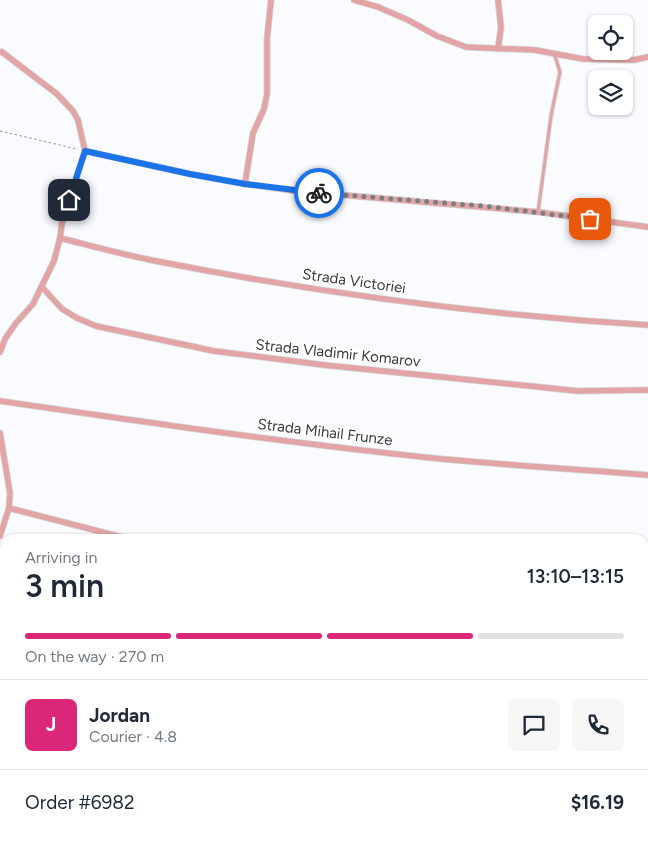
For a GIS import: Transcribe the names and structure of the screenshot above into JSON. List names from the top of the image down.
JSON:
{
  "streets": {
    "street": ["Strada Victoriei", "Strada Vladimir Komarov", "Strada Mihail Frunze"]
  },
  "page": {
    "heading": ["3 min", "Arriving in", "13:10–13:15"],
    "panel": [
      "Jordan",
      "Courier · 4.8",
      "Order #6982",
      "$16.19"
    ],
    "bar": "On the way · 270 m",
    "round": "J"
  }
}
